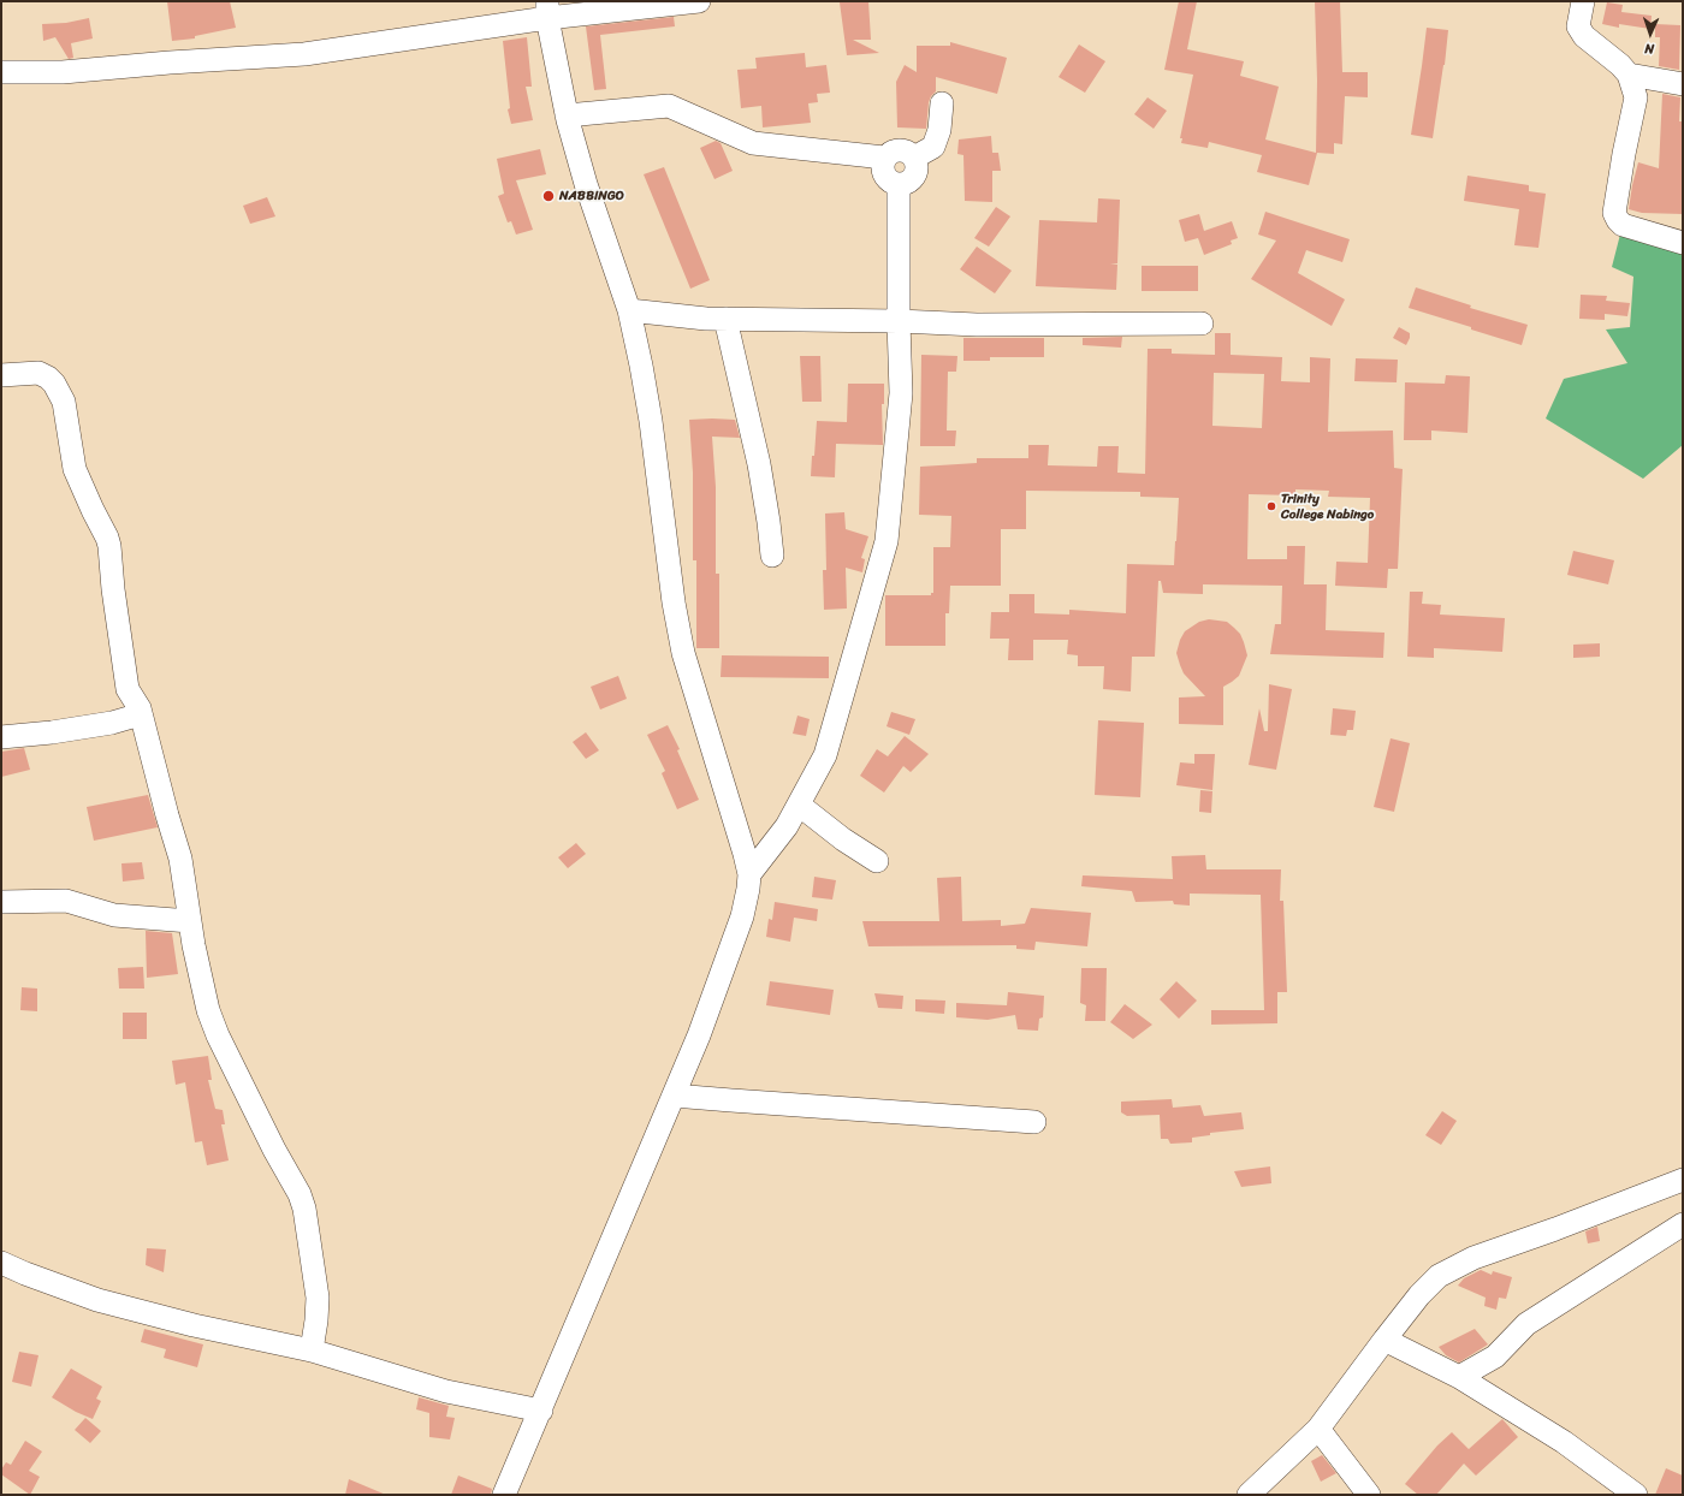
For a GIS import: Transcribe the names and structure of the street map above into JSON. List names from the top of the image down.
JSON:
{
  "places": ["NABBINGO", "Trinity College Nabingo"],
  "north": "bottom"
}
